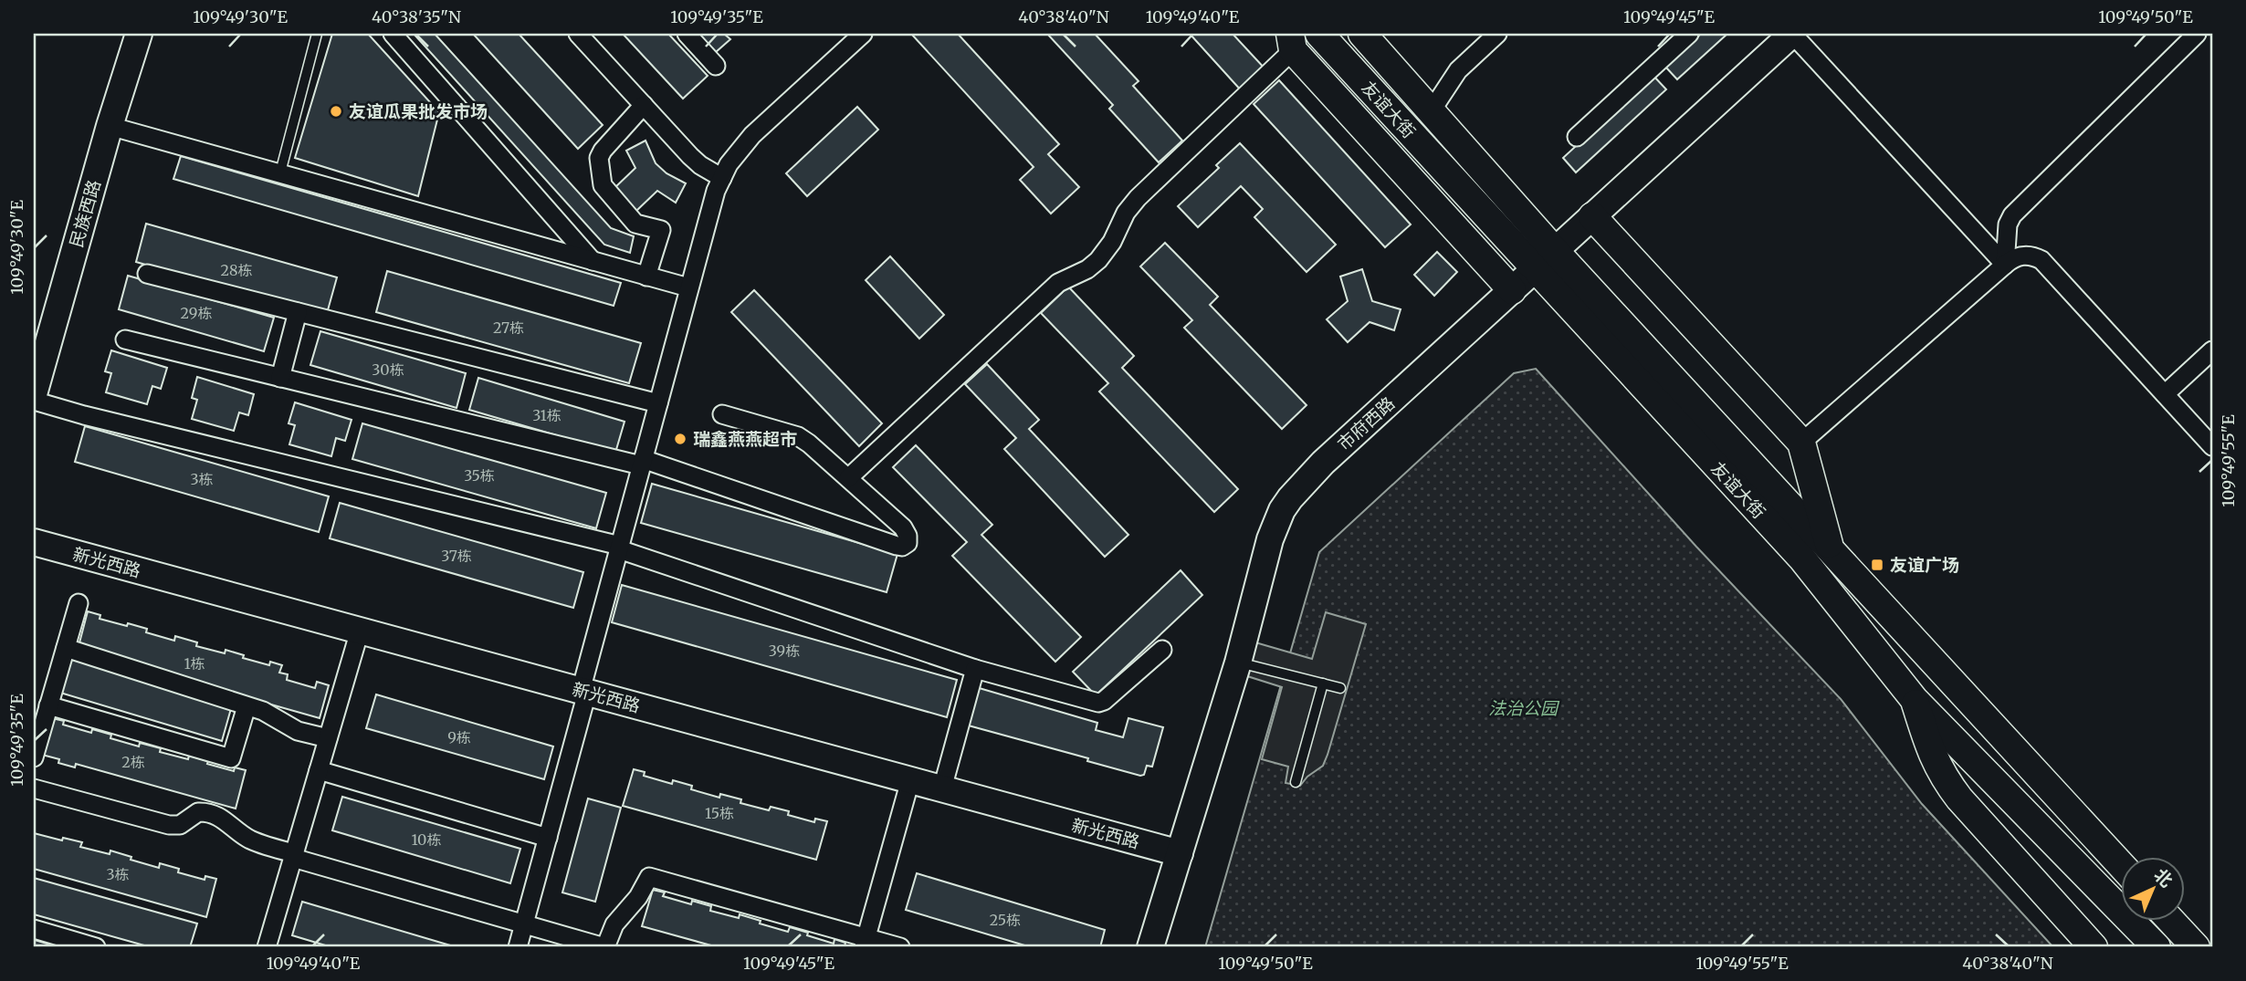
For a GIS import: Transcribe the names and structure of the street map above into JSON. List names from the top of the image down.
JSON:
{
  "streets": {
    "main road": ["友谊大街"],
    "street": ["民族西路", "市府西路", "新光西路"]
  },
  "crossings": [
    ["友谊大街", "市府西路"],
    ["市府西路", "新光西路"]
  ],
  "parks": ["法治公园"],
  "places": {
    "other": ["友谊瓜果批发市场", "瑞鑫燕燕超市"],
    "transit": ["友谊广场"]
  },
  "house_numbers": [
    "28栋",
    "29栋",
    "27栋",
    "30栋",
    "31栋",
    "35栋",
    "3栋",
    "37栋",
    "39栋",
    "1栋",
    "9栋",
    "2栋",
    "15栋",
    "10栋",
    "3栋",
    "25栋"
  ],
  "north": "top right",
  "coordinates": [
    "109°49'30\"E",
    "40°38'35\"N",
    "109°49'35\"E",
    "40°38'40\"N",
    "109°49'40\"E",
    "109°49'45\"E",
    "109°49'50\"E",
    "109°49'55\"E"
  ]
}
